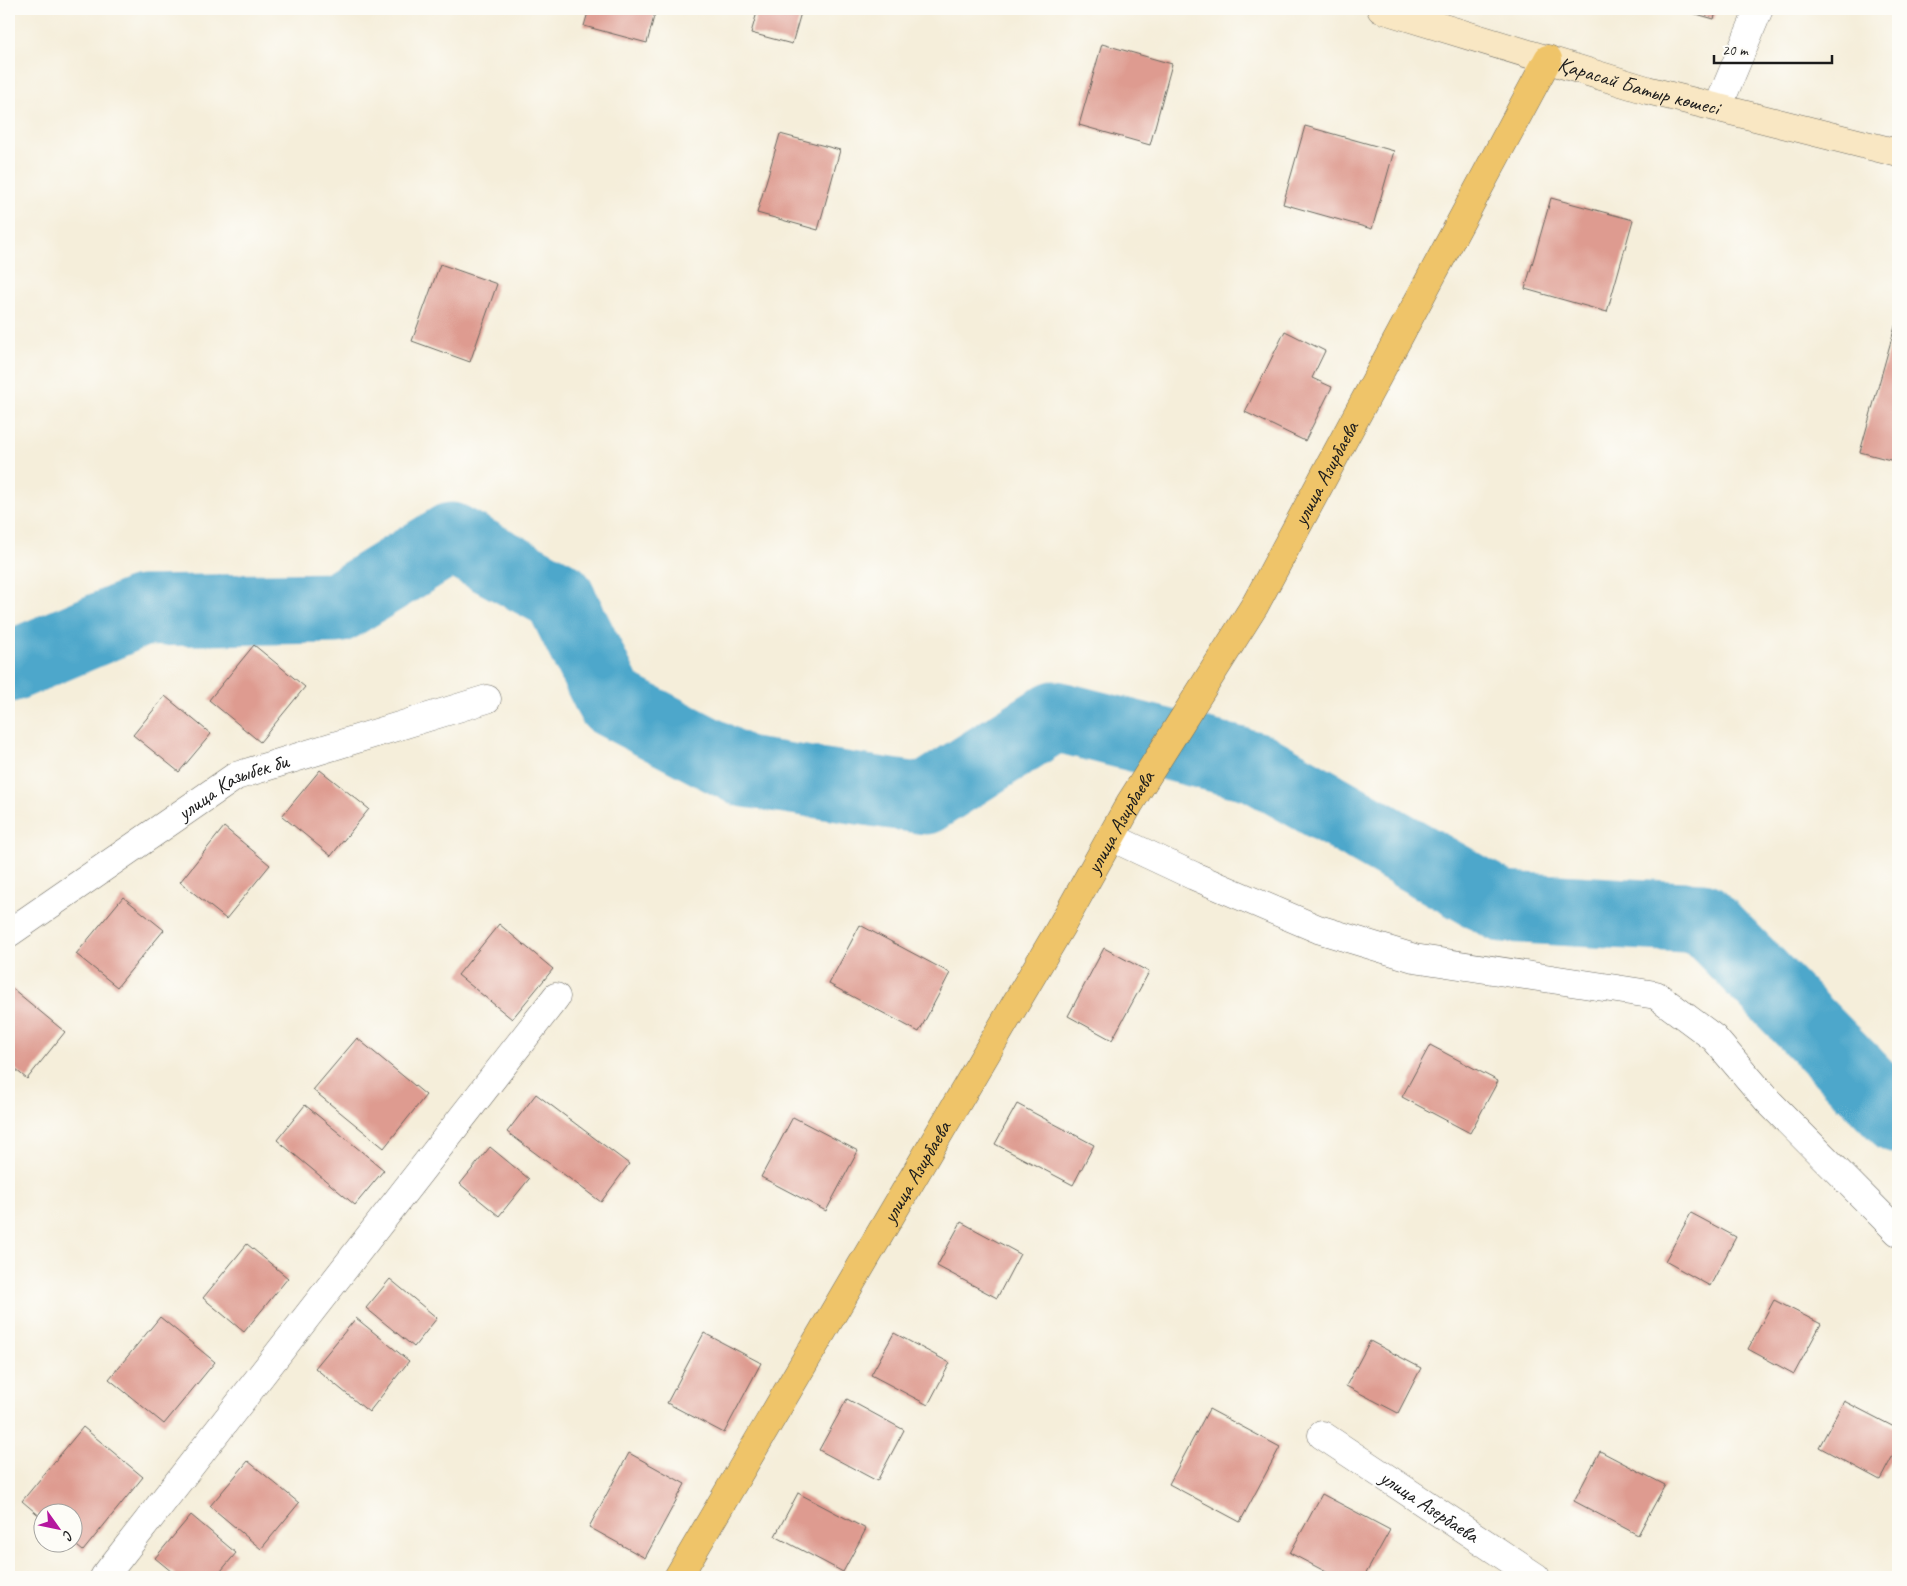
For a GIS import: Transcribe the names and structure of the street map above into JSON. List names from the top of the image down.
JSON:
{
  "streets": {
    "main road": ["Қарасай Батыр көшесі", "улица Азирбаева"],
    "street": ["улица Казыбек би", "улица Азербаева"]
  },
  "crossings": [
    ["Қарасай Батыр көшесі", "улица Азирбаева"]
  ],
  "scale_bar": "20 m",
  "north": "bottom right"
}
